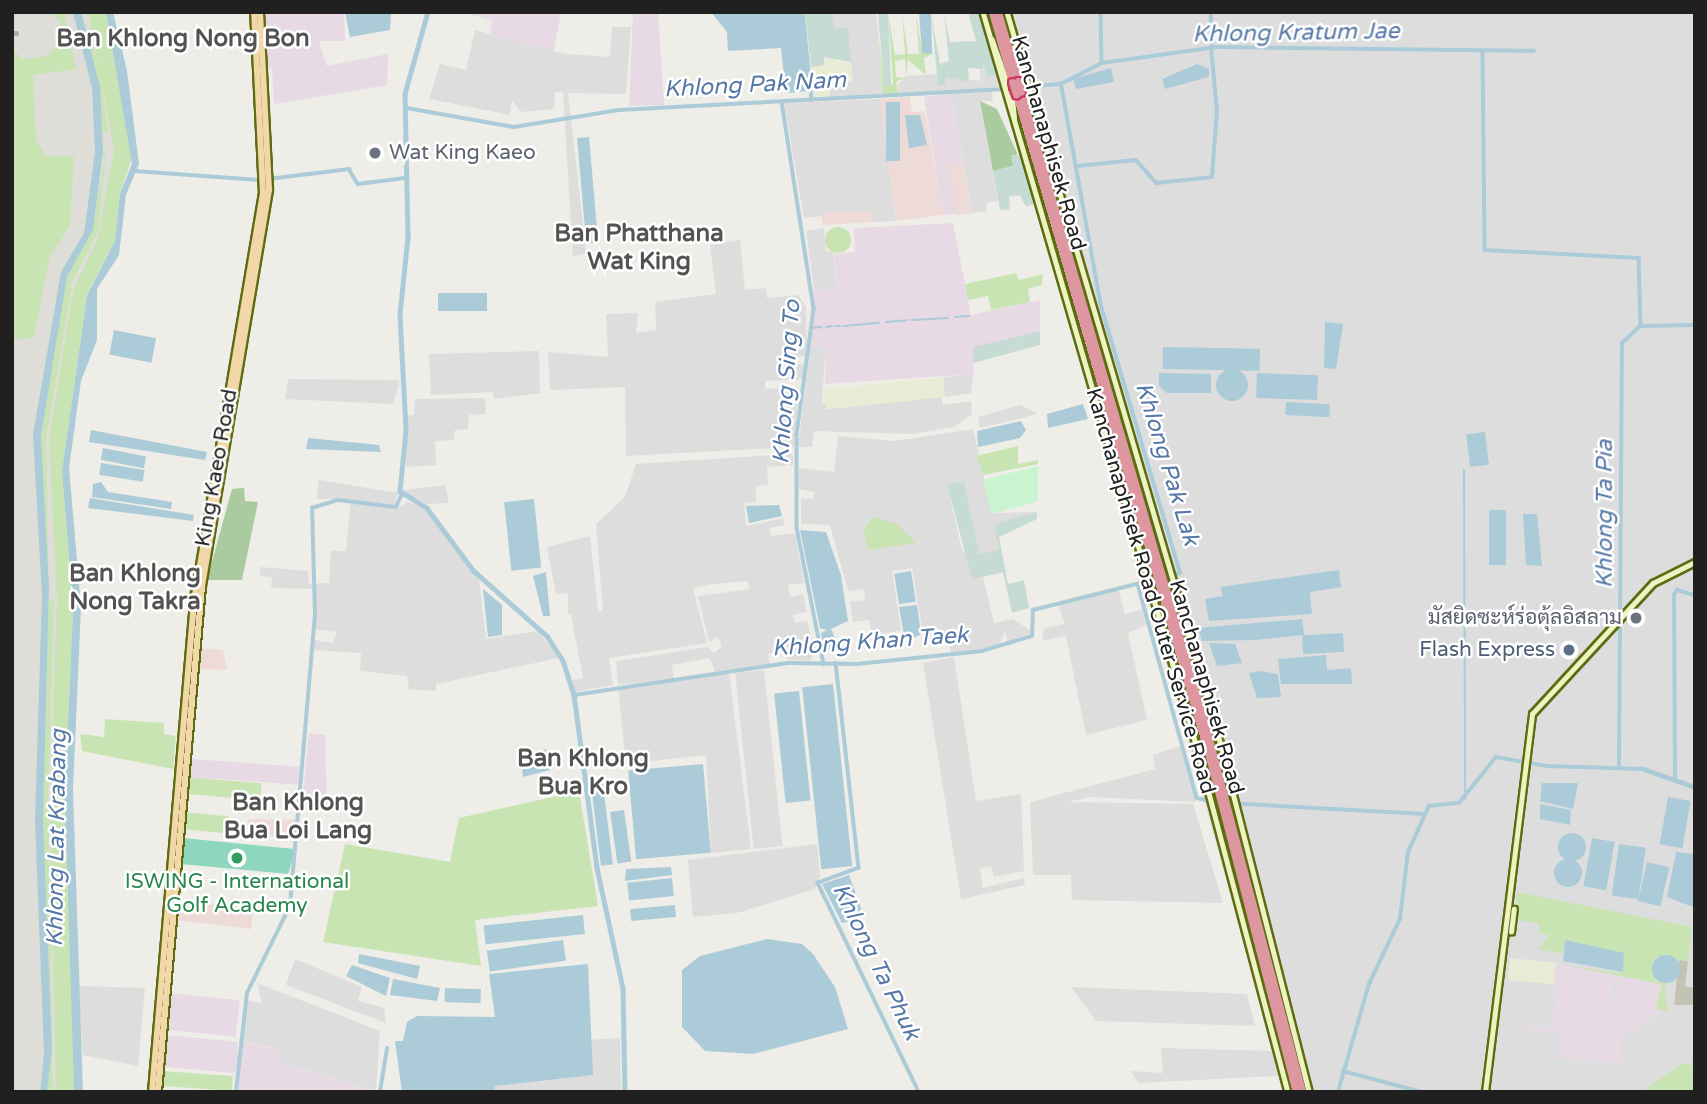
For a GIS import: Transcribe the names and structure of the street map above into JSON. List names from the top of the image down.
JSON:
{
  "streets": {
    "highway": ["Kanchanaphisek Road"],
    "main road": ["King Kaeo Road", "Kanchanaphisek Road Outer Service Road"]
  },
  "crossings": [
    ["Kanchanaphisek Road", "Kanchanaphisek Road Outer Service Road"]
  ],
  "districts": [
    "Ban Khlong Nong Bon",
    "Ban Phatthana Wat King",
    "Ban Khlong Nong Takra",
    "Ban Khlong Bua Kro",
    "Ban Khlong Bua Loi Lang"
  ],
  "water": [
    "Khlong Kratum Jae",
    "Khlong Pak Nam",
    "Khlong Sing To",
    "Khlong Pak Lak",
    "Khlong Ta Pia",
    "Khlong Khan Taek",
    "Khlong Lat Krabang",
    "Khlong Ta Phuk"
  ],
  "places": [
    "Wat King Kaeo",
    "มัสยิดซะห์ร่อตุ้ลอิสลาม",
    "Flash Express",
    "ISWING - International Golf Academy"
  ]
}
